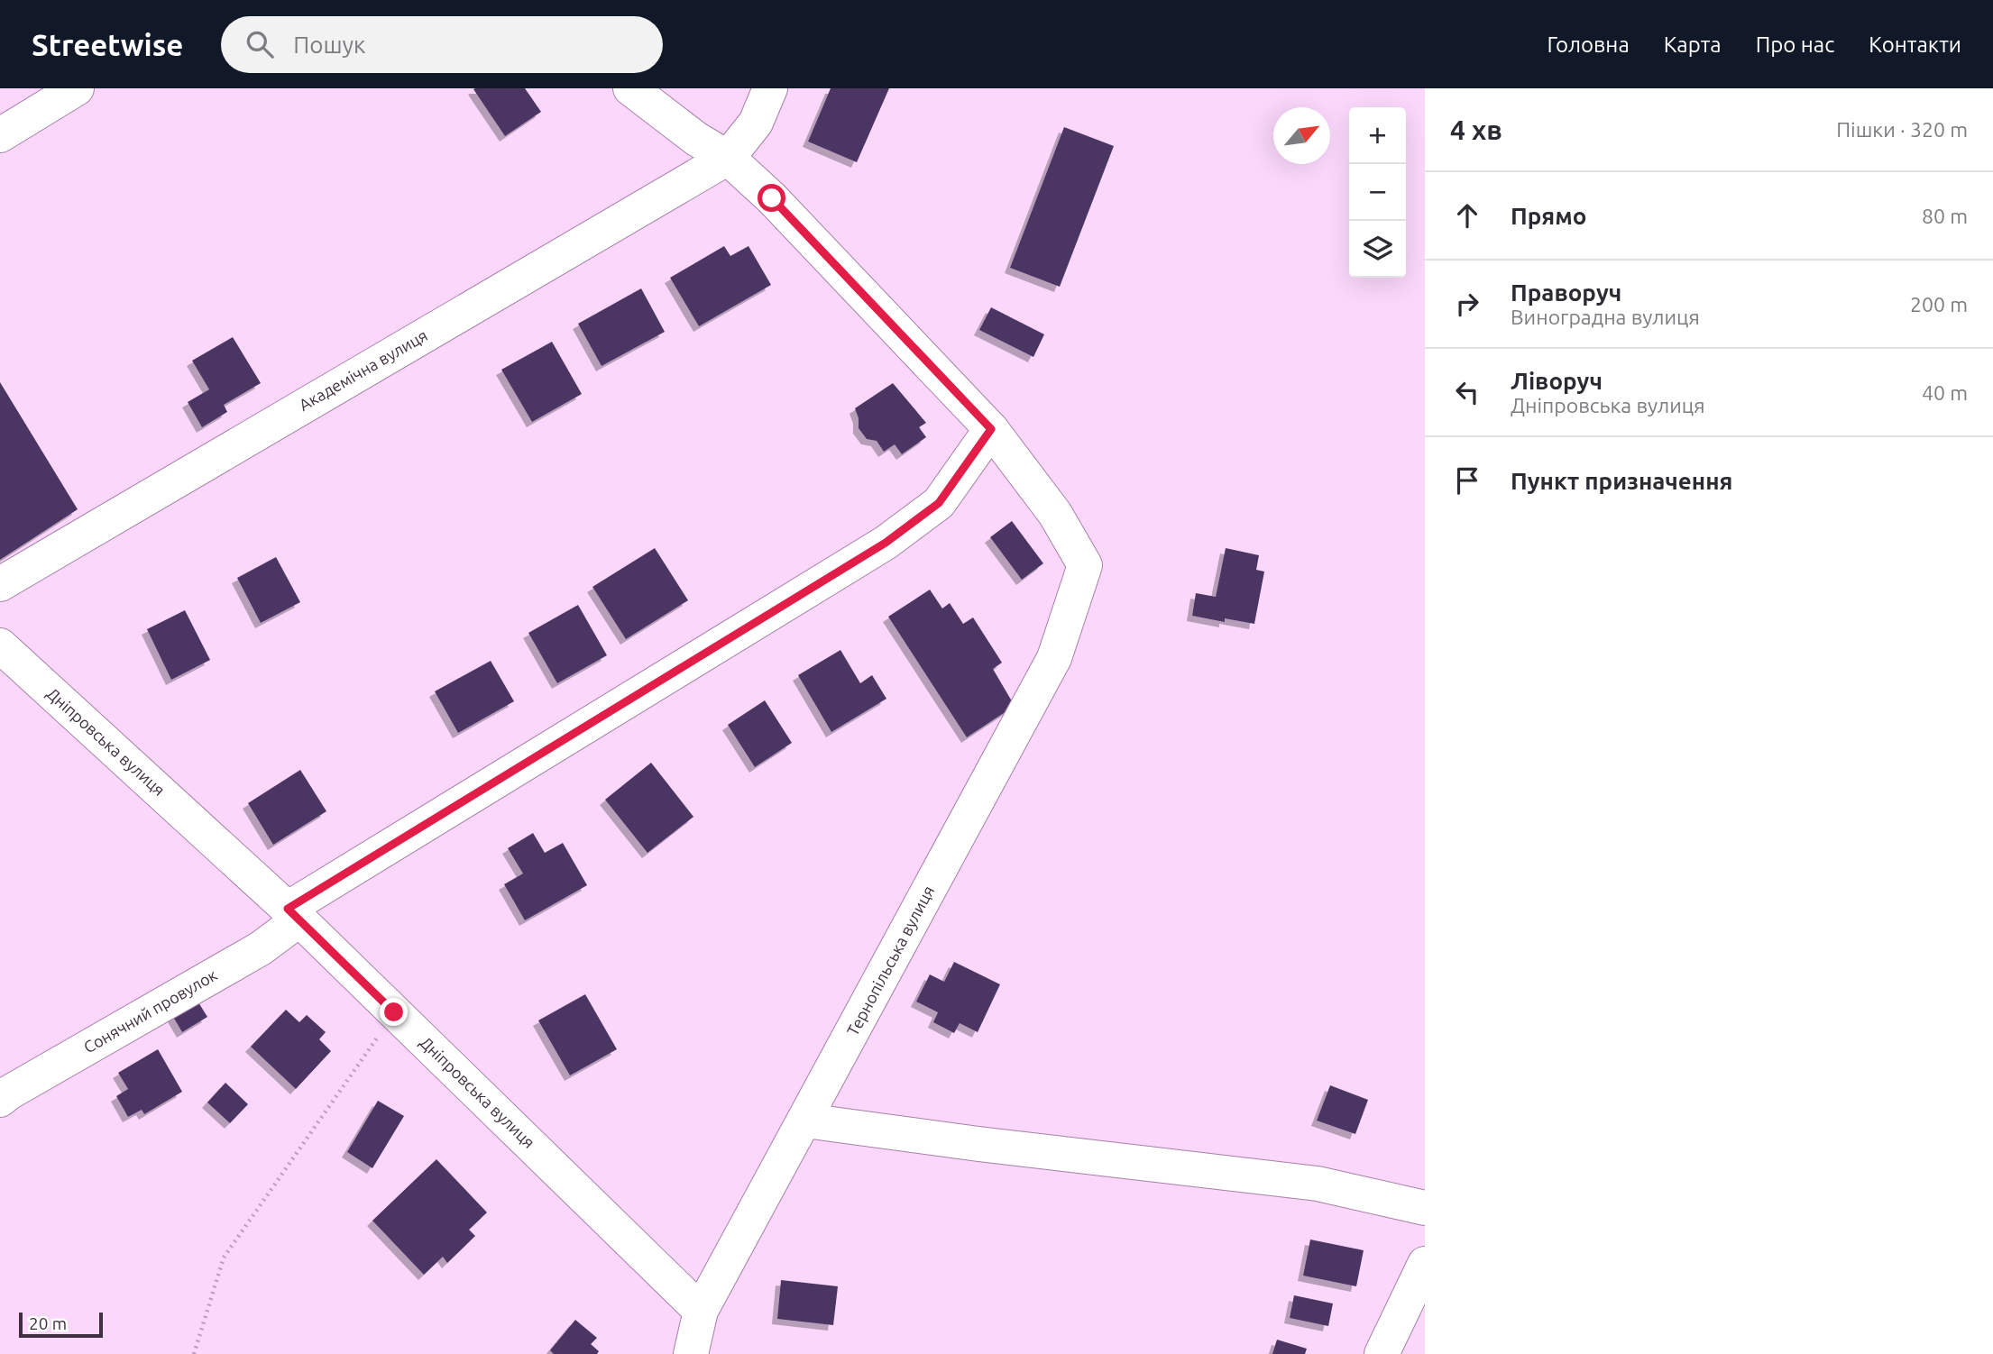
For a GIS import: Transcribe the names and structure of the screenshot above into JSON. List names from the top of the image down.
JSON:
{
  "streets": {
    "street": [
      "Академічна вулиця",
      "Дніпровська вулиця",
      "Тернопільська вулиця",
      "Сонячний провулок"
    ]
  },
  "crossings": [
    ["Дніпровська вулиця", "Тернопільська вулиця"],
    ["Дніпровська вулиця", "Сонячний провулок"],
    ["Тернопільська вулиця", "Сонячний провулок"]
  ],
  "scale_bar": "20 m",
  "north": "top right",
  "page": {
    "header": "Streetwise",
    "search": "Пошук",
    "nav": [
      "Головна",
      "Карта",
      "Про нас",
      "Контакти"
    ],
    "heading": ["4 хв", "Пішки · 320 m"],
    "map_buttons": ["+", "−"],
    "list": [
      ["Прямо", "80 m"],
      ["Праворуч", "Виноградна вулиця", "200 m"],
      ["Ліворуч", "Дніпровська вулиця", "40 m"],
      "Пункт призначення"
    ],
    "scale": "20 m"
  }
}
